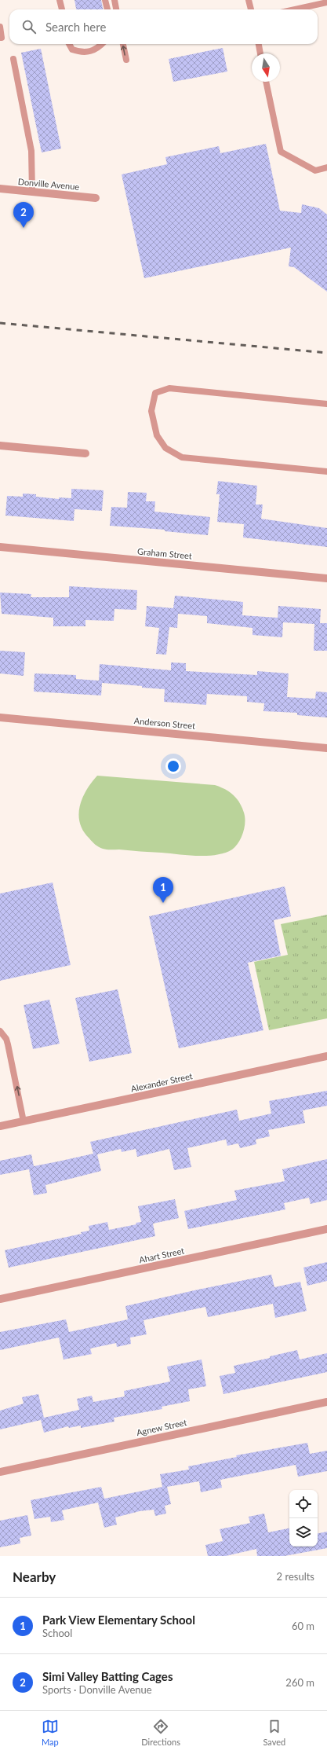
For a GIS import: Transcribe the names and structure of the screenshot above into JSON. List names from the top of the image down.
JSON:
{
  "streets": {
    "street": [
      "Donville Avenue",
      "Graham Street",
      "Anderson Street",
      "Alexander Street",
      "Ahart Street",
      "Agnew Street"
    ]
  },
  "north": "bottom",
  "page": {
    "search": "Search here",
    "pins": ["2", "1"],
    "heading": ["Nearby", "2 results"],
    "list": [
      {
        "mark": "1",
        "name": "Park View Elementary School",
        "note": "School",
        "value": "60 m"
      },
      {
        "mark": "2",
        "name": "Simi Valley Batting Cages",
        "note": "Sports · Donville Avenue",
        "value": "260 m"
      }
    ],
    "nav": ["Map", "Directions", "Saved"]
  }
}
